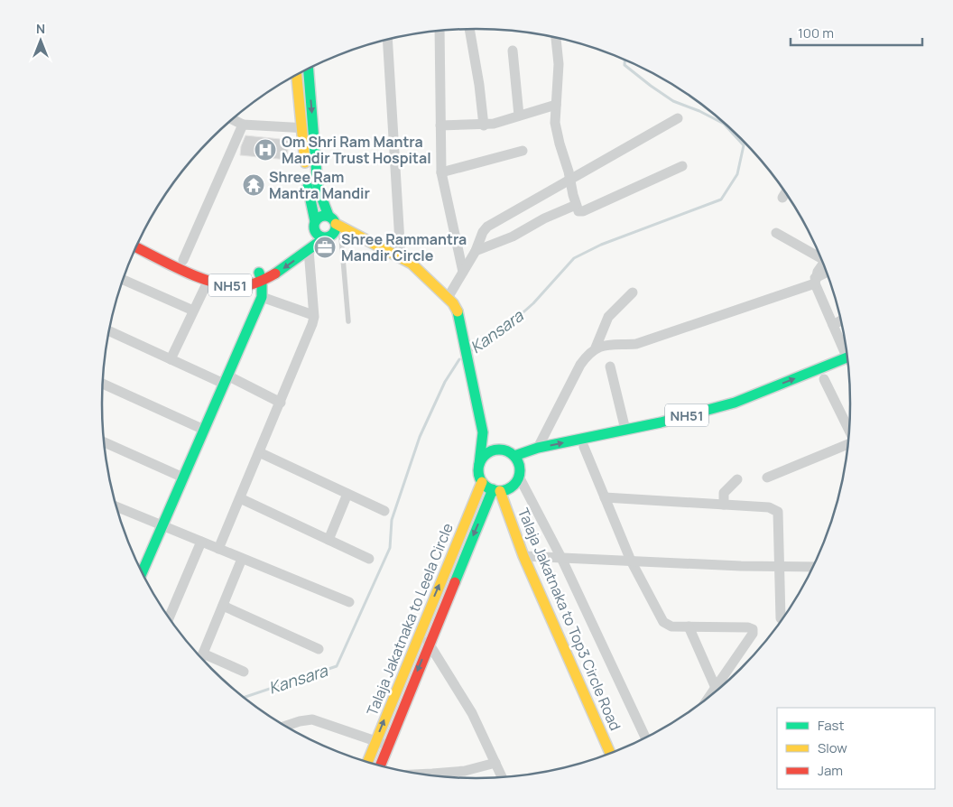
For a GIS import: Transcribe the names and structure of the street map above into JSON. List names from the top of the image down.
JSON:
{
  "streets": {
    "main road": ["NH51", "Talaja Jakatnaka to Leela Circle", "Talaja Jakatnaka to Top3 Circle Road"]
  },
  "crossings": [
    ["NH51", "Talaja Jakatnaka to Leela Circle"],
    ["NH51", "Talaja Jakatnaka to Top3 Circle Road"],
    ["Talaja Jakatnaka to Leela Circle", "Talaja Jakatnaka to Top3 Circle Road"]
  ],
  "water": ["Kansara"],
  "places": {
    "hospital": ["Om Shri Ram Mantra Mandir Trust Hospital"],
    "temple": ["Shree Ram Mantra Mandir"],
    "office": ["Shree Rammantra Mandir Circle"]
  },
  "legend": ["Fast", "Slow", "Jam"],
  "scale_bar": "100 m",
  "north": "top"
}
